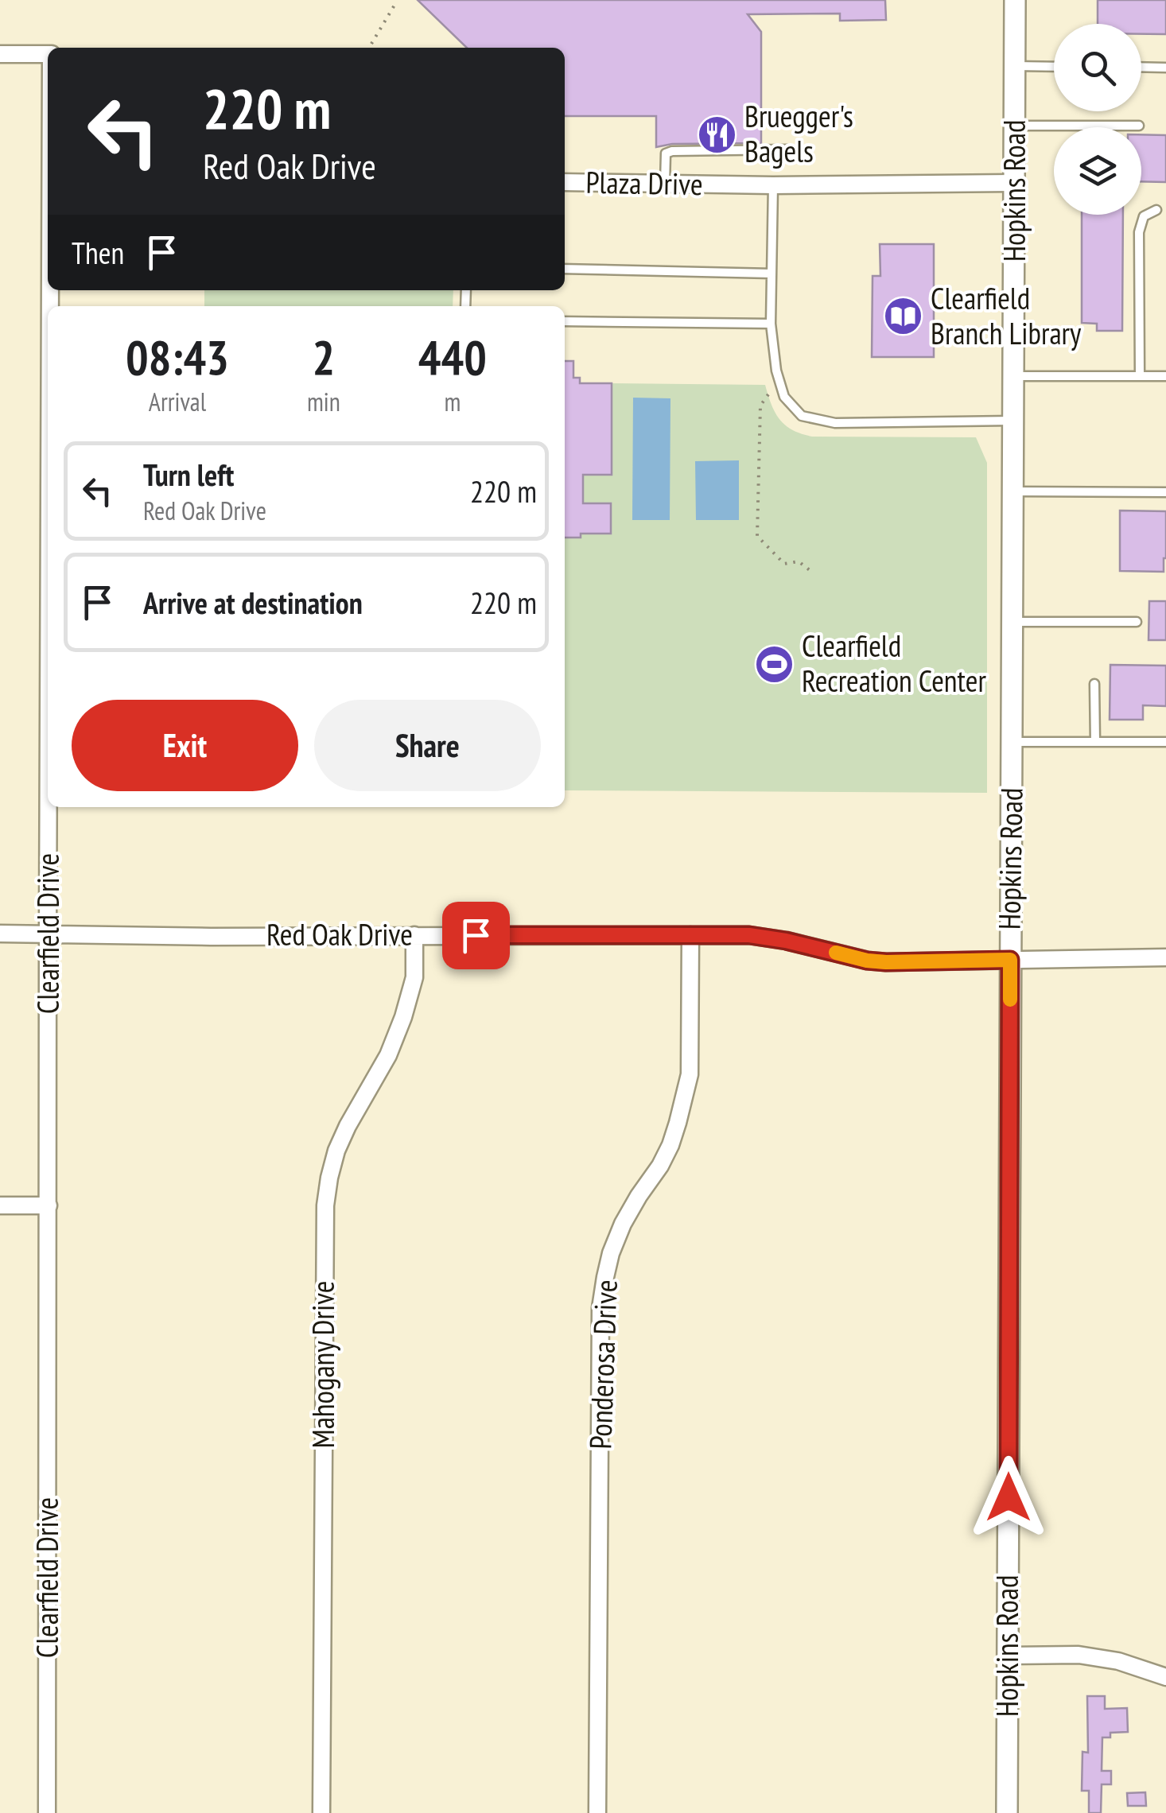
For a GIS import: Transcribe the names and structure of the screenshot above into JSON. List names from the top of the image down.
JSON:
{
  "streets": {
    "street": [
      "Plaza Drive",
      "Hopkins Road",
      "Clearfield Drive",
      "Red Oak Drive",
      "Mahogany Drive",
      "Ponderosa Drive"
    ]
  },
  "crossings": [
    ["Plaza Drive", "Hopkins Road"],
    ["Hopkins Road", "Red Oak Drive"],
    ["Clearfield Drive", "Red Oak Drive"],
    ["Red Oak Drive", "Mahogany Drive"],
    ["Red Oak Drive", "Ponderosa Drive"]
  ],
  "places": {
    "restaurant": ["Bruegger's Bagels"],
    "library": ["Clearfield Branch Library"],
    "sports": ["Clearfield Recreation Center"]
  },
  "page": {
    "turn": ["220 m", "Red Oak Drive"],
    "then": "Then",
    "eta": [
      "08:43",
      "Arrival",
      "2",
      "min",
      "440",
      "m"
    ],
    "list": [
      {
        "name": "Turn left",
        "note": "Red Oak Drive",
        "value": "220 m"
      },
      {
        "name": "Arrive at destination",
        "value": "220 m"
      }
    ],
    "buttons": ["Exit", "Share"]
  }
}
